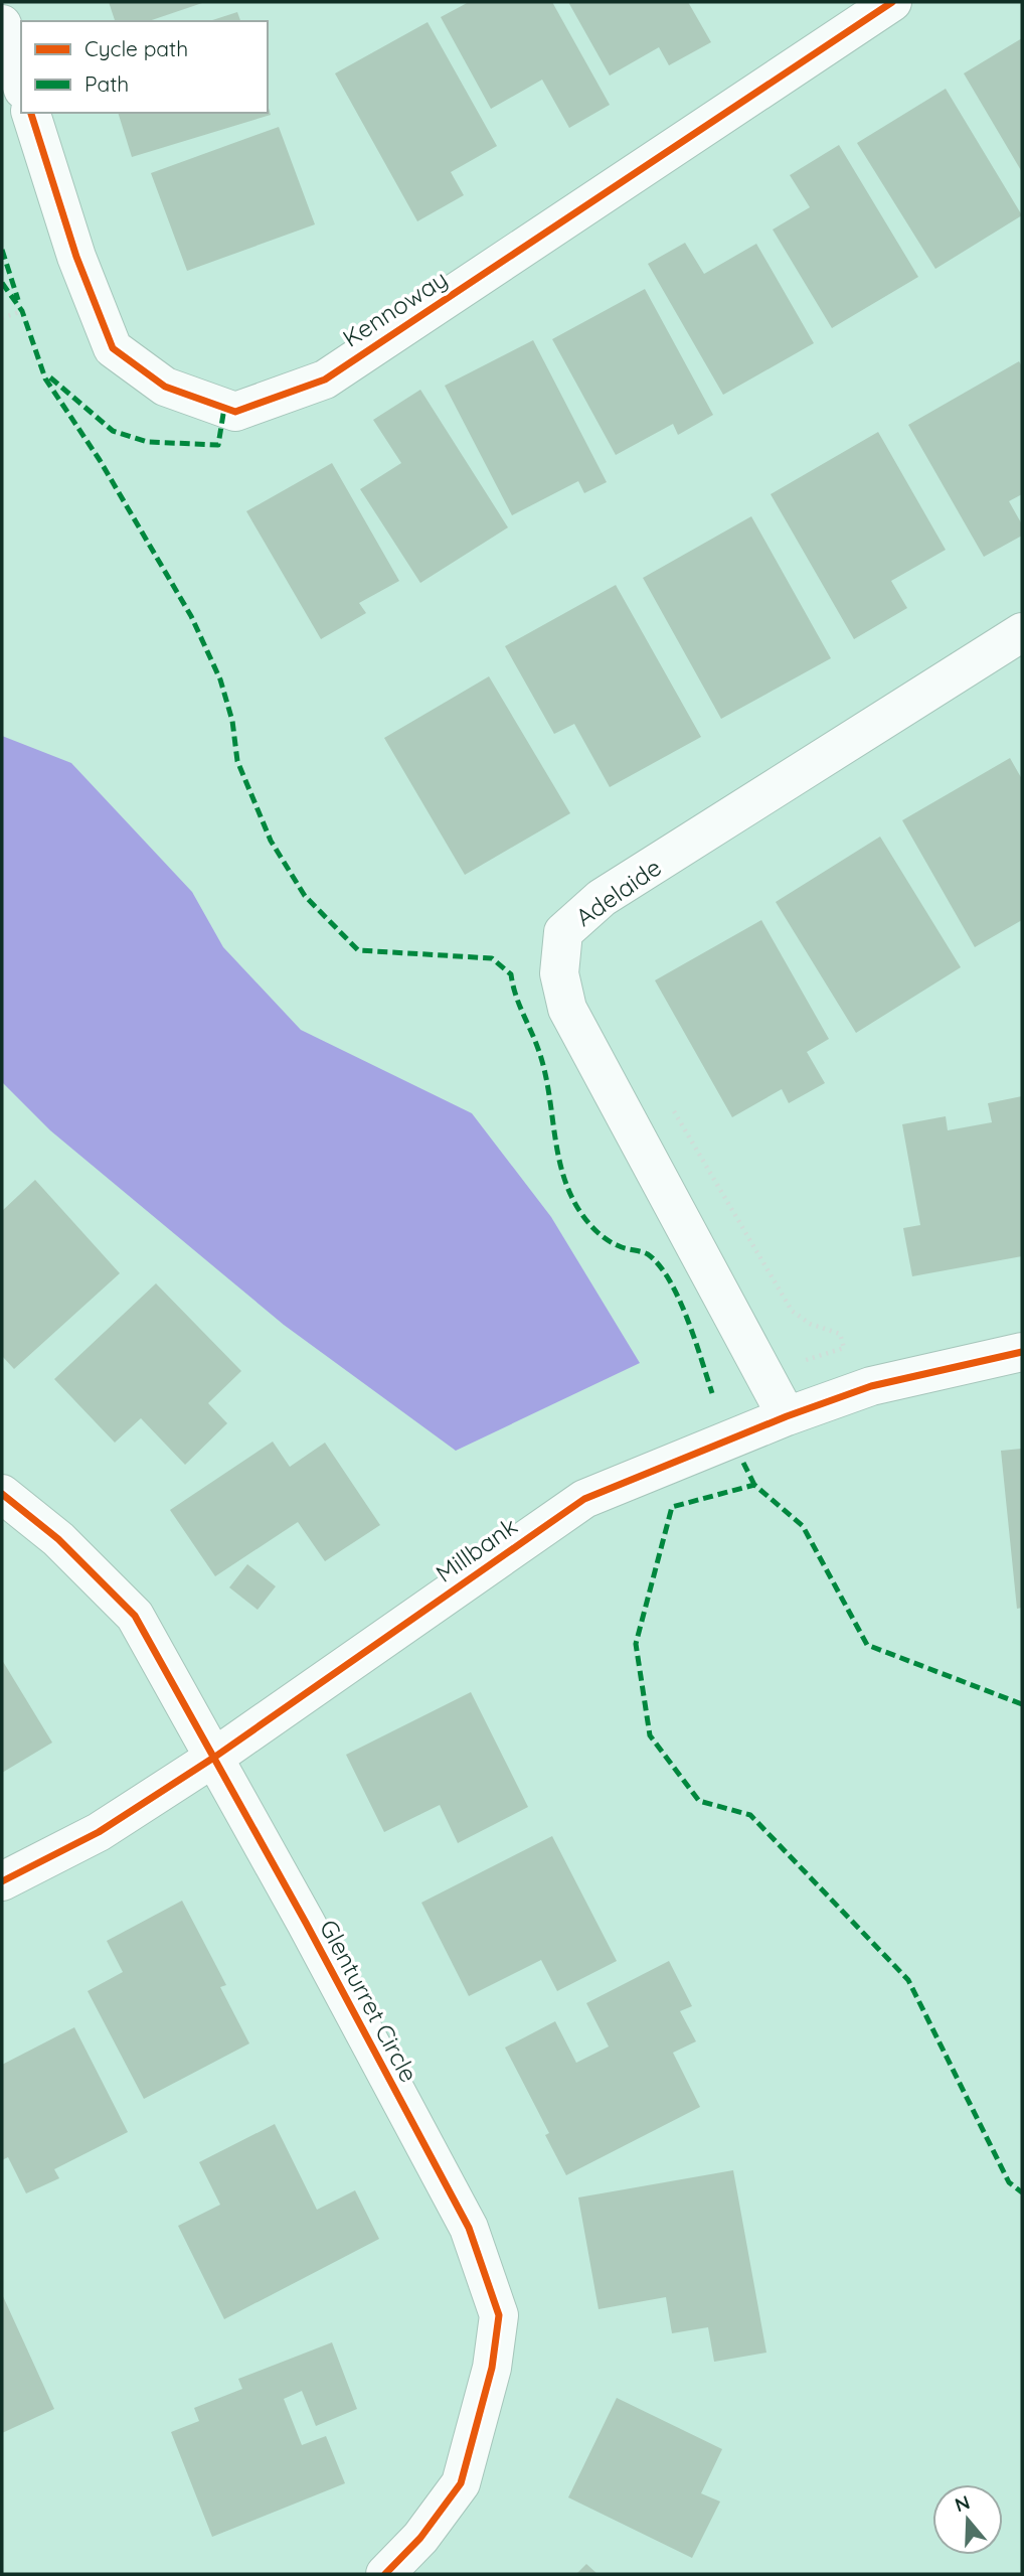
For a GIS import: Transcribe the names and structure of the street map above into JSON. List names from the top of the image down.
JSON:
{
  "streets": {
    "street": [
      "Kennoway",
      "Adelaide",
      "Millbank",
      "Glenturret Circle"
    ]
  },
  "crossings": [
    ["Adelaide", "Millbank"],
    ["Millbank", "Glenturret Circle"]
  ],
  "legend": ["Cycle path", "Path"],
  "north": "top"
}
